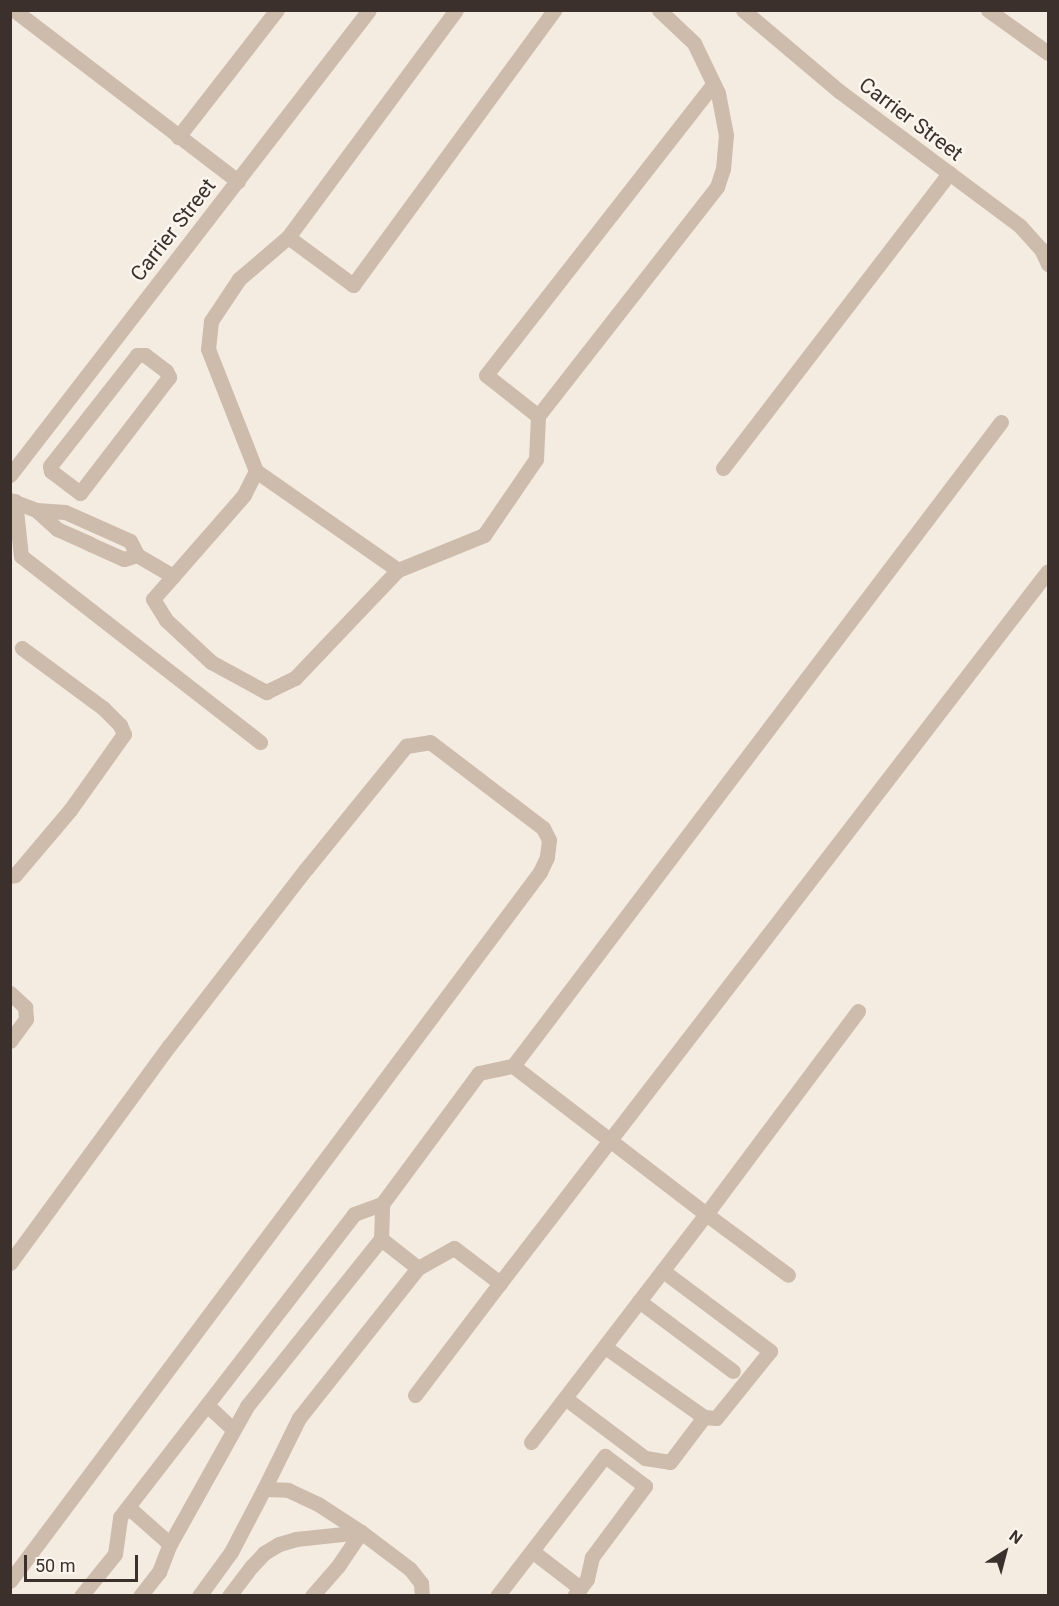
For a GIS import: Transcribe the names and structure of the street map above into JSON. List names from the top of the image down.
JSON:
{
  "streets": {
    "street": ["Carrier Street"]
  },
  "scale_bar": "50 m",
  "north": "top right"
}
